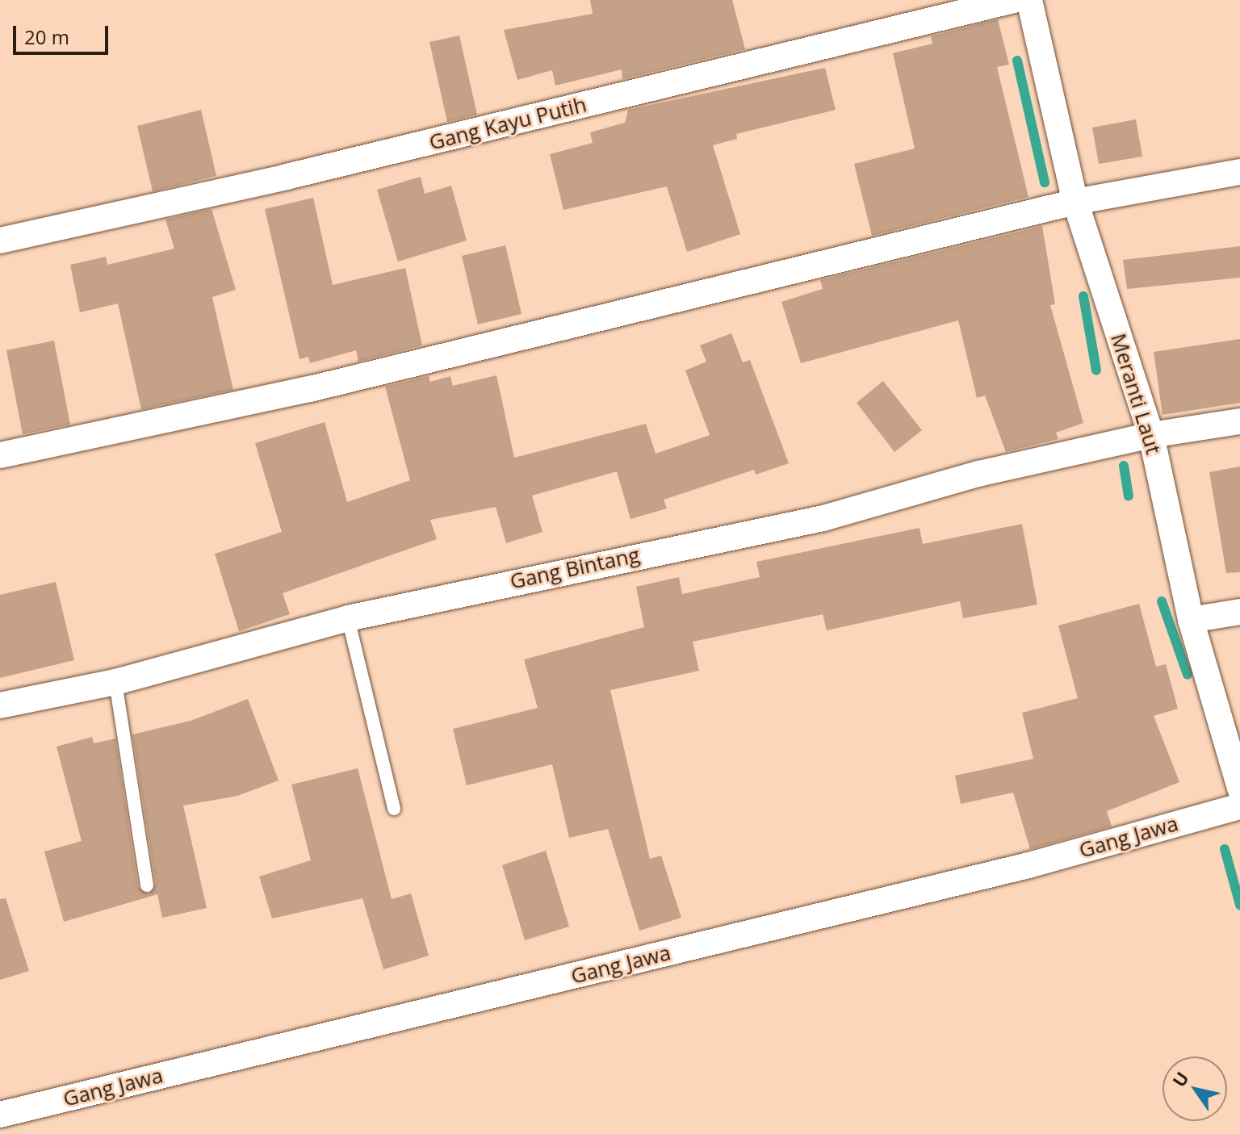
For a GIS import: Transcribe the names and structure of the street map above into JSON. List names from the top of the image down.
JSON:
{
  "streets": {
    "street": [
      "Gang Kayu Putih",
      "Meranti Laut",
      "Gang Bintang",
      "Gang Jawa"
    ]
  },
  "crossings": [
    ["Meranti Laut", "Gang Bintang"]
  ],
  "scale_bar": "20 m",
  "north": "top left"
}
